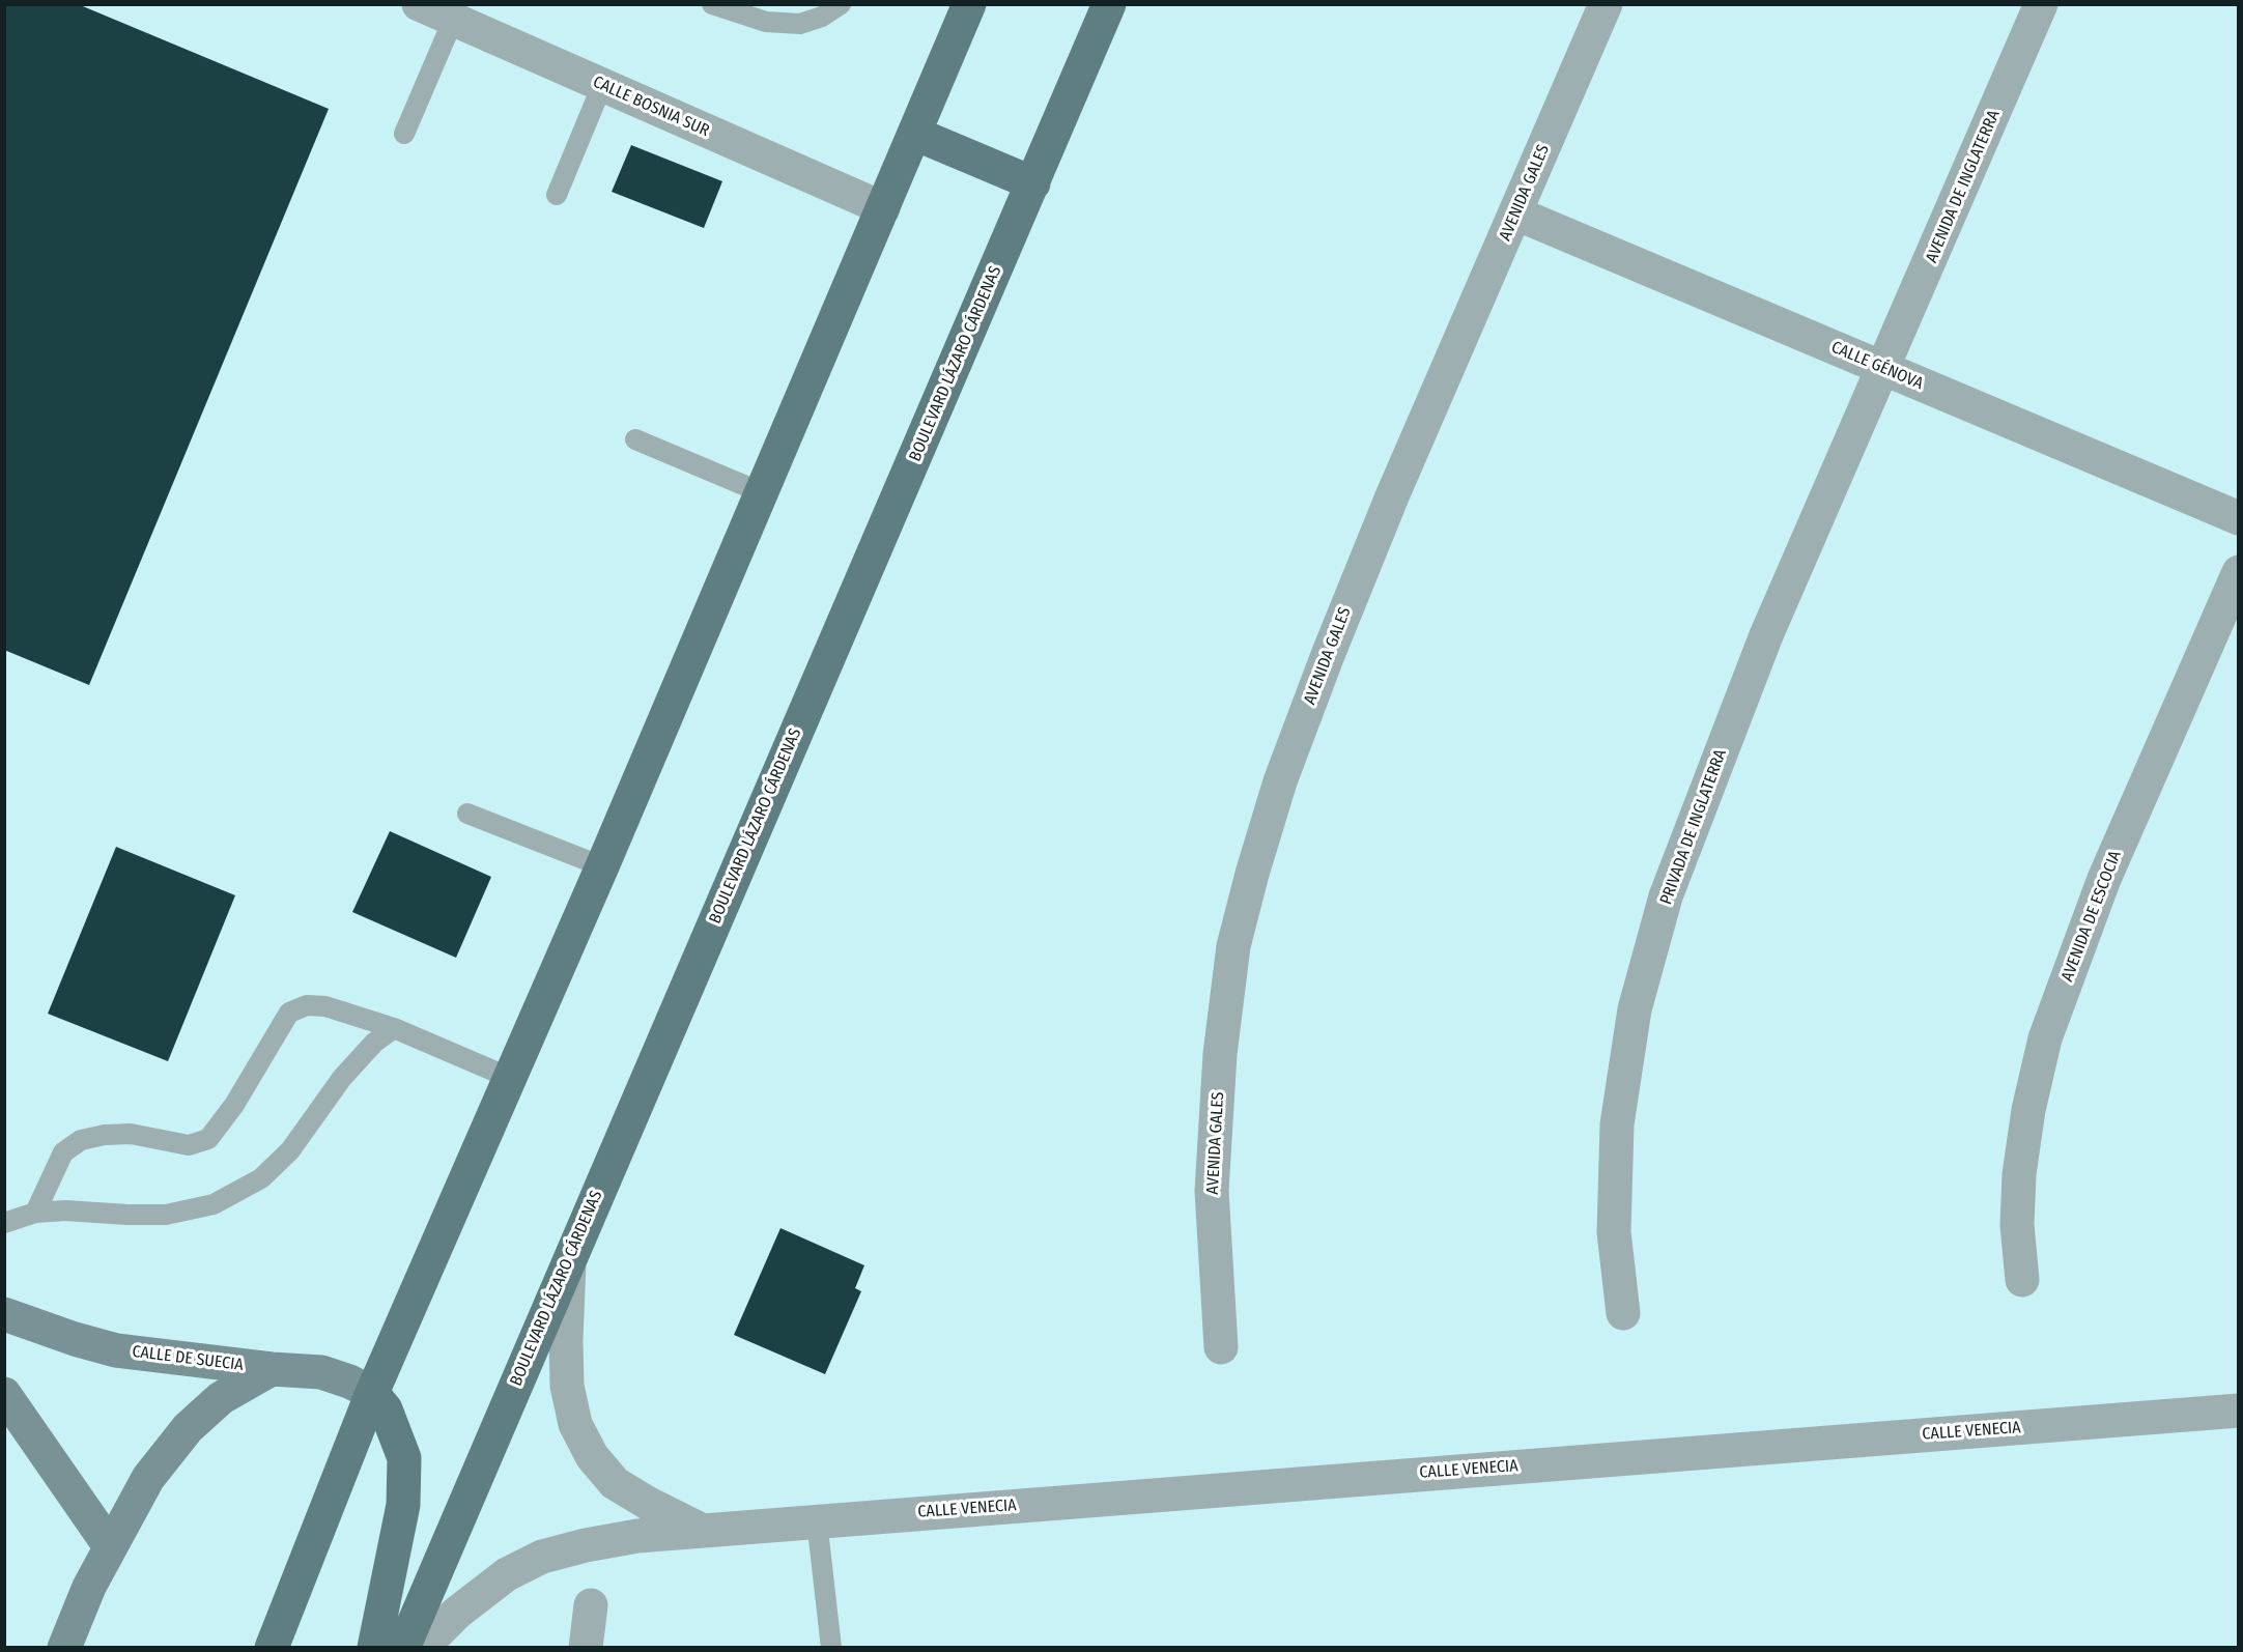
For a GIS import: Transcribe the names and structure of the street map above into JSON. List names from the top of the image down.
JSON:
{
  "streets": {
    "main road": ["BOULEVARD LÁZARO CÁRDENAS"],
    "street": [
      "CALLE BOSNIA SUR",
      "AVENIDA DE INGLATERRA",
      "AVENIDA GALES",
      "CALLE GÉNOVA",
      "PRIVADA DE INGLATERRA",
      "AVENIDA DE ESCOCIA",
      "CALLE DE SUECIA",
      "CALLE VENECIA"
    ]
  },
  "crossings": [
    ["AVENIDA DE INGLATERRA", "CALLE GÉNOVA"],
    ["AVENIDA DE INGLATERRA", "PRIVADA DE INGLATERRA"],
    ["AVENIDA GALES", "CALLE GÉNOVA"],
    ["CALLE GÉNOVA", "PRIVADA DE INGLATERRA"]
  ]
}
